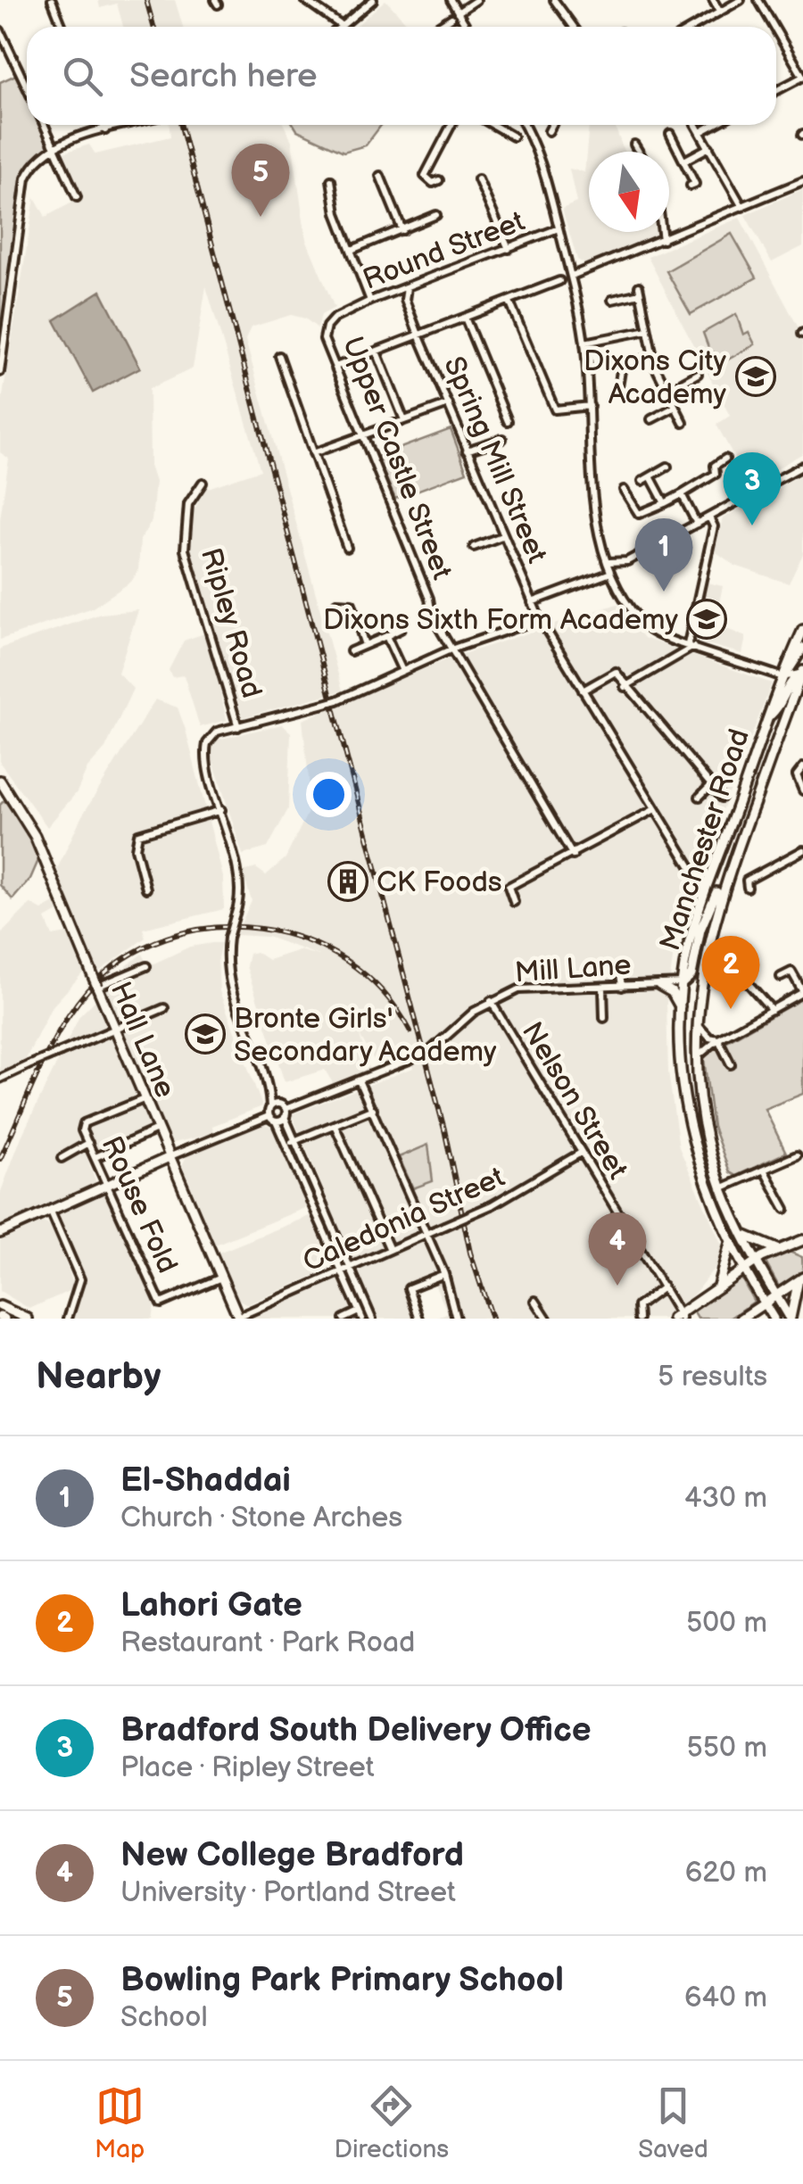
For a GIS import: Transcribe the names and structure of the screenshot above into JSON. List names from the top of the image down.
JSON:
{
  "streets": {
    "main road": ["Manchester Road", "Hall Lane"],
    "street": [
      "Round Street",
      "Upper Castle Street",
      "Spring Mill Street",
      "Ripley Road",
      "Mill Lane",
      "Nelson Street",
      "Rouse Fold",
      "Caledonia Street"
    ]
  },
  "crossings": [
    ["Round Street", "Upper Castle Street"],
    ["Round Street", "Spring Mill Street"],
    ["Spring Mill Street", "Manchester Road"],
    ["Manchester Road", "Mill Lane"],
    ["Mill Lane", "Nelson Street"],
    ["Hall Lane", "Rouse Fold"],
    ["Hall Lane", "Caledonia Street"],
    ["Nelson Street", "Caledonia Street"]
  ],
  "places": {
    "school or university": ["Dixons City Academy", "Dixons Sixth Form Academy", "Bronte Girls' Secondary Academy"],
    "building": ["CK Foods"]
  },
  "north": "bottom",
  "page": {
    "search": "Search here",
    "pins": [
      "5",
      "3",
      "1",
      "2",
      "4"
    ],
    "heading": ["Nearby", "5 results"],
    "list": [
      {
        "mark": "1",
        "name": "El-Shaddai",
        "note": "Church · Stone Arches",
        "value": "430 m"
      },
      {
        "mark": "2",
        "name": "Lahori Gate",
        "note": "Restaurant · Park Road",
        "value": "500 m"
      },
      {
        "mark": "3",
        "name": "Bradford South Delivery Office",
        "note": "Place · Ripley Street",
        "value": "550 m"
      },
      {
        "mark": "4",
        "name": "New College Bradford",
        "note": "University · Portland Street",
        "value": "620 m"
      },
      {
        "mark": "5",
        "name": "Bowling Park Primary School",
        "note": "School",
        "value": "640 m"
      }
    ],
    "nav": ["Map", "Directions", "Saved"]
  }
}
